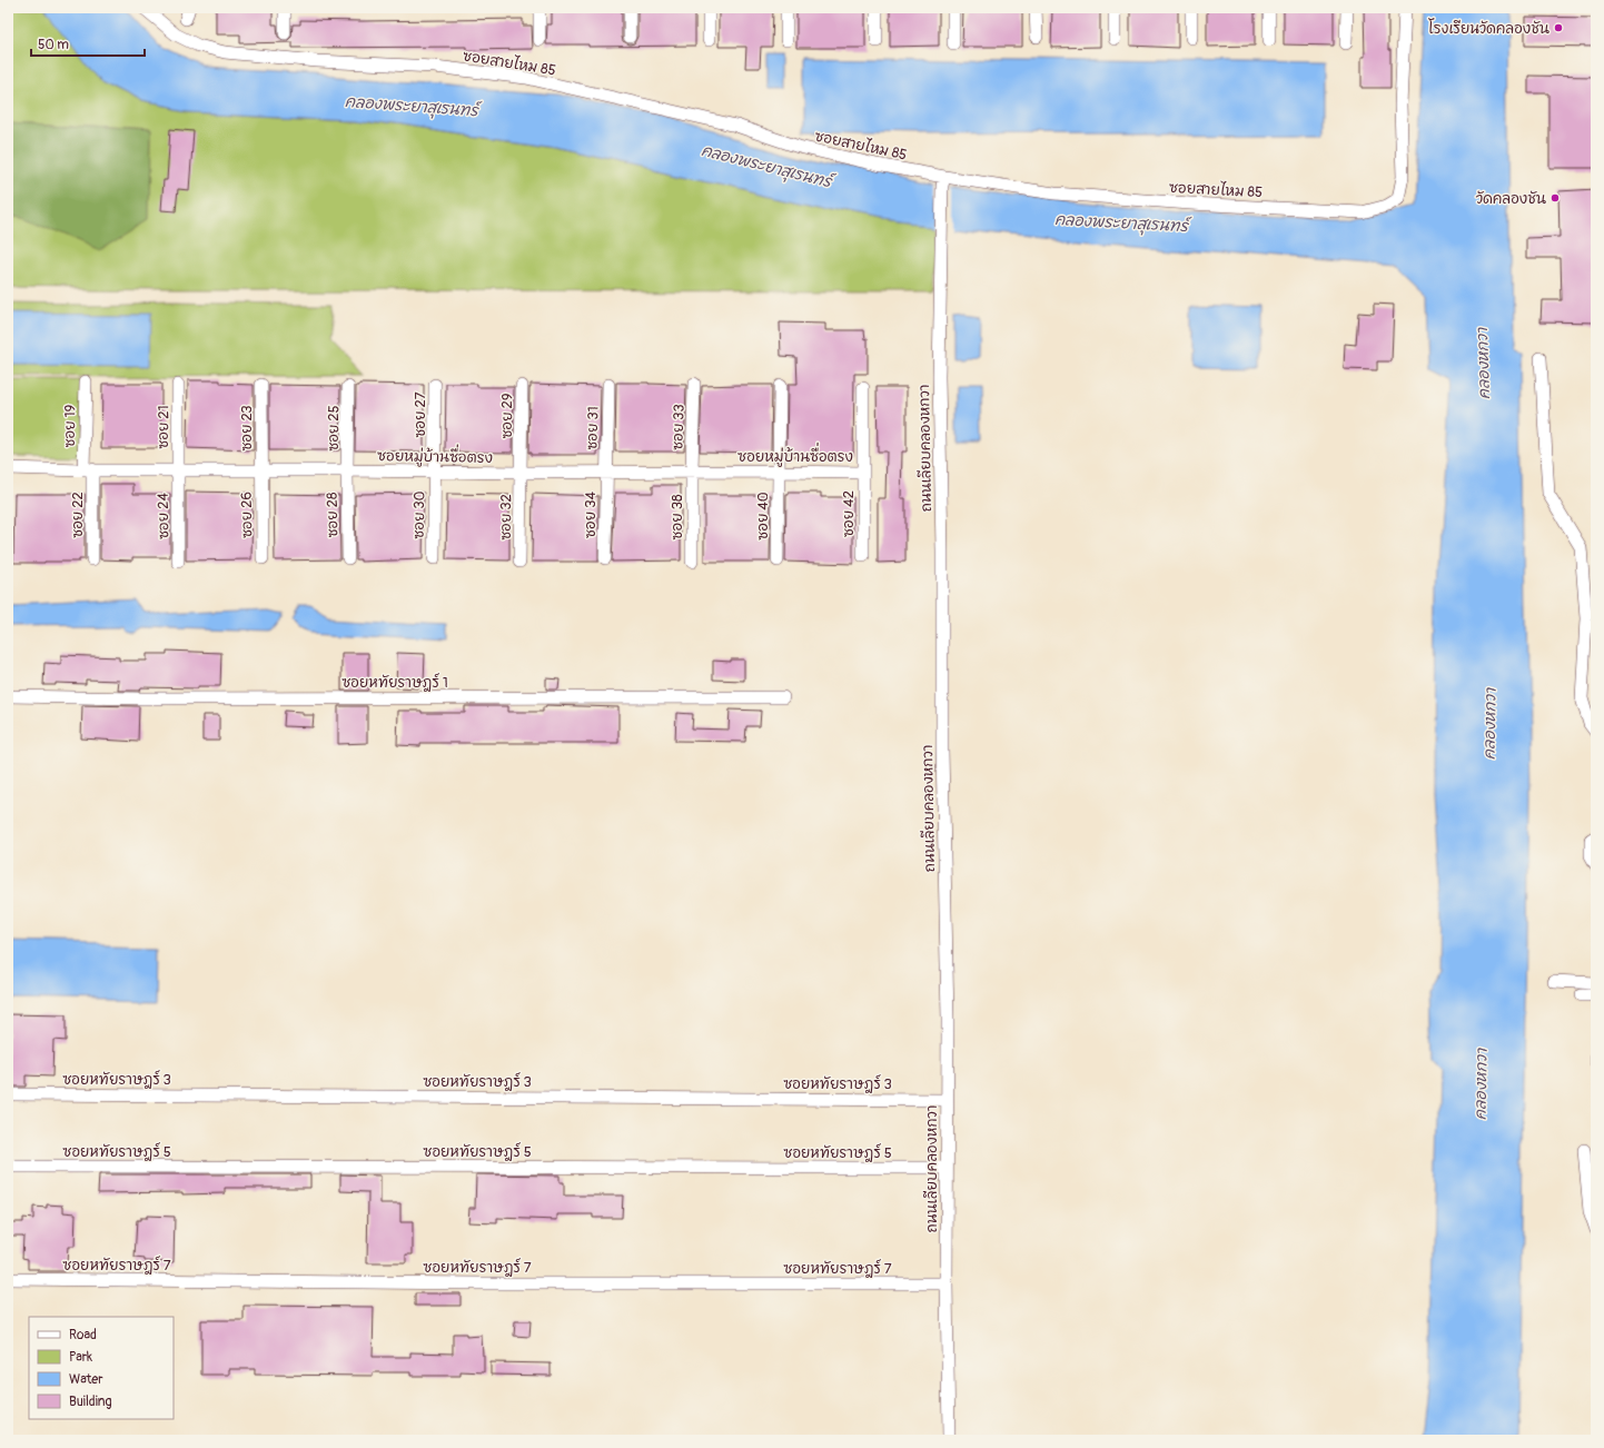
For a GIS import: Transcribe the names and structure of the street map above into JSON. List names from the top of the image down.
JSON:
{
  "streets": {
    "street": [
      "ซอยสายไหม 85",
      "ซอย 27",
      "ซอย 29",
      "ซอย 19",
      "ซอย 21",
      "ซอย 33",
      "ซอย 23",
      "ซอย 25",
      "ซอย 31",
      "ถนนเลียบคลองหกวา",
      "ซอยหมู่บ้านซื่อตรง",
      "ซอย 42",
      "ซอย 22",
      "ซอย 26",
      "ซอย 28",
      "ซอย 30",
      "ซอย 34",
      "ซอย 24",
      "ซอย 40",
      "ซอย 32",
      "ซอย 38",
      "ซอยหทัยราษฎร์ 1",
      "ซอยหทัยราษฎร์ 3",
      "ซอยหทัยราษฎร์ 5",
      "ซอยหทัยราษฎร์ 7"
    ]
  },
  "crossings": [
    ["ซอยสายไหม 85", "ถนนเลียบคลองหกวา"],
    ["ซอย 27", "ซอยหมู่บ้านซื่อตรง"],
    ["ซอย 27", "ซอย 30"],
    ["ซอย 29", "ซอยหมู่บ้านซื่อตรง"],
    ["ซอย 29", "ซอย 32"],
    ["ซอย 19", "ซอยหมู่บ้านซื่อตรง"],
    ["ซอย 19", "ซอย 22"],
    ["ซอย 21", "ซอยหมู่บ้านซื่อตรง"],
    ["ซอย 21", "ซอย 24"],
    ["ซอย 33", "ซอยหมู่บ้านซื่อตรง"],
    ["ซอย 33", "ซอย 38"],
    ["ซอย 23", "ซอยหมู่บ้านซื่อตรง"],
    ["ซอย 23", "ซอย 26"],
    ["ซอย 25", "ซอยหมู่บ้านซื่อตรง"],
    ["ซอย 25", "ซอย 28"],
    ["ซอย 31", "ซอยหมู่บ้านซื่อตรง"],
    ["ซอย 31", "ซอย 34"],
    ["ถนนเลียบคลองหกวา", "ซอยหทัยราษฎร์ 3"],
    ["ถนนเลียบคลองหกวา", "ซอยหทัยราษฎร์ 5"],
    ["ถนนเลียบคลองหกวา", "ซอยหทัยราษฎร์ 7"],
    ["ซอยหมู่บ้านซื่อตรง", "ซอย 42"],
    ["ซอยหมู่บ้านซื่อตรง", "ซอย 22"],
    ["ซอยหมู่บ้านซื่อตรง", "ซอย 26"],
    ["ซอยหมู่บ้านซื่อตรง", "ซอย 28"],
    ["ซอยหมู่บ้านซื่อตรง", "ซอย 30"],
    ["ซอยหมู่บ้านซื่อตรง", "ซอย 34"],
    ["ซอยหมู่บ้านซื่อตรง", "ซอย 24"],
    ["ซอยหมู่บ้านซื่อตรง", "ซอย 40"],
    ["ซอยหมู่บ้านซื่อตรง", "ซอย 32"],
    ["ซอยหมู่บ้านซื่อตรง", "ซอย 38"]
  ],
  "water": ["คลองพระยาสุเรนทร์", "คลองหกวา"],
  "places": ["โรงเรียนวัดคลองชัน", "วัดคลองชัน"],
  "legend": [
    "Road",
    "Park",
    "Water",
    "Building"
  ],
  "scale_bar": "50 m"
}
